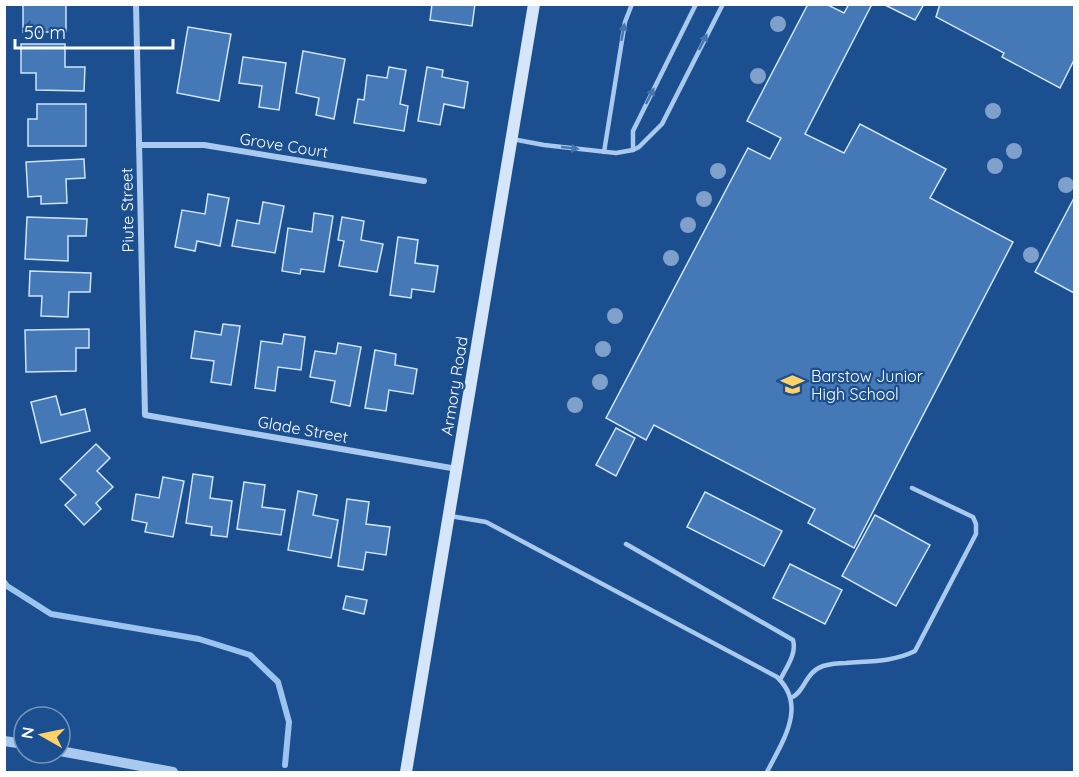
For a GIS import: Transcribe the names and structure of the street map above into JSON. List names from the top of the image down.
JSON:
{
  "streets": {
    "main road": ["Armory Road"],
    "street": ["Grove Court", "Piute Street", "Glade Street"]
  },
  "crossings": [
    ["Grove Court", "Piute Street"],
    ["Piute Street", "Glade Street"],
    ["Armory Road", "Glade Street"]
  ],
  "places": {
    "school or university": ["Barstow Junior High School"]
  },
  "scale_bar": "50 m",
  "north": "left"
}
